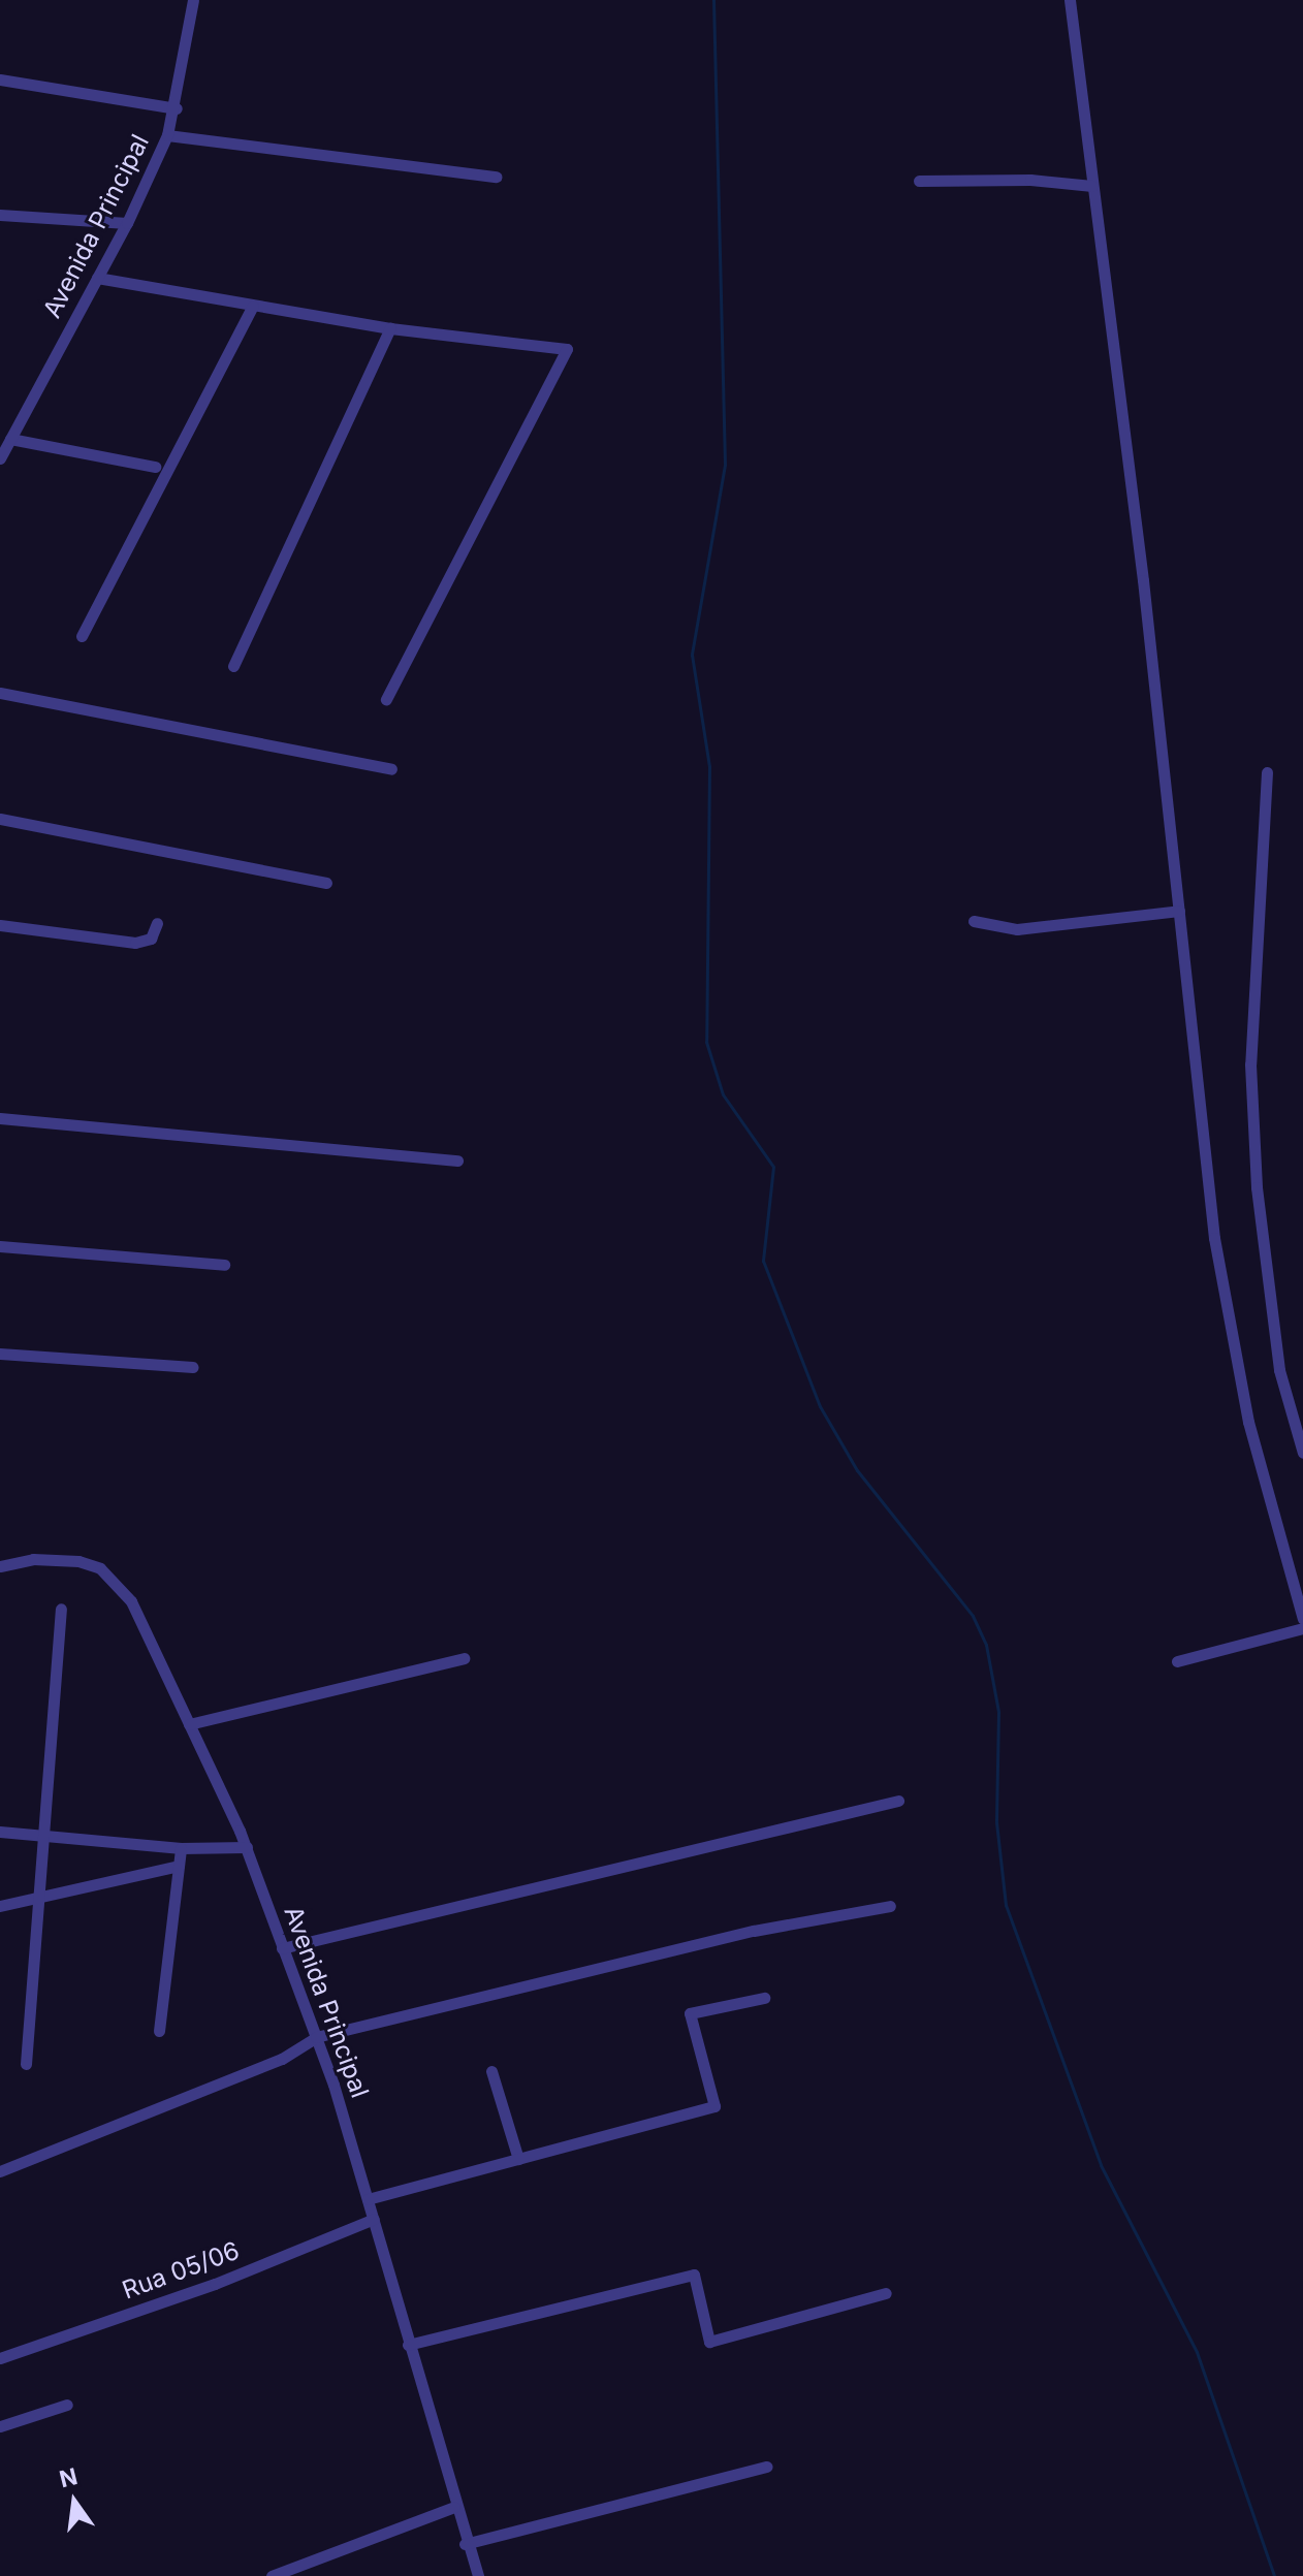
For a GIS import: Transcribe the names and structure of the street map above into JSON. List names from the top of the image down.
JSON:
{
  "streets": {
    "street": ["Avenida Principal", "Rua 05/06"]
  },
  "crossings": [
    ["Avenida Principal", "Rua 05/06"]
  ],
  "north": "top"
}
